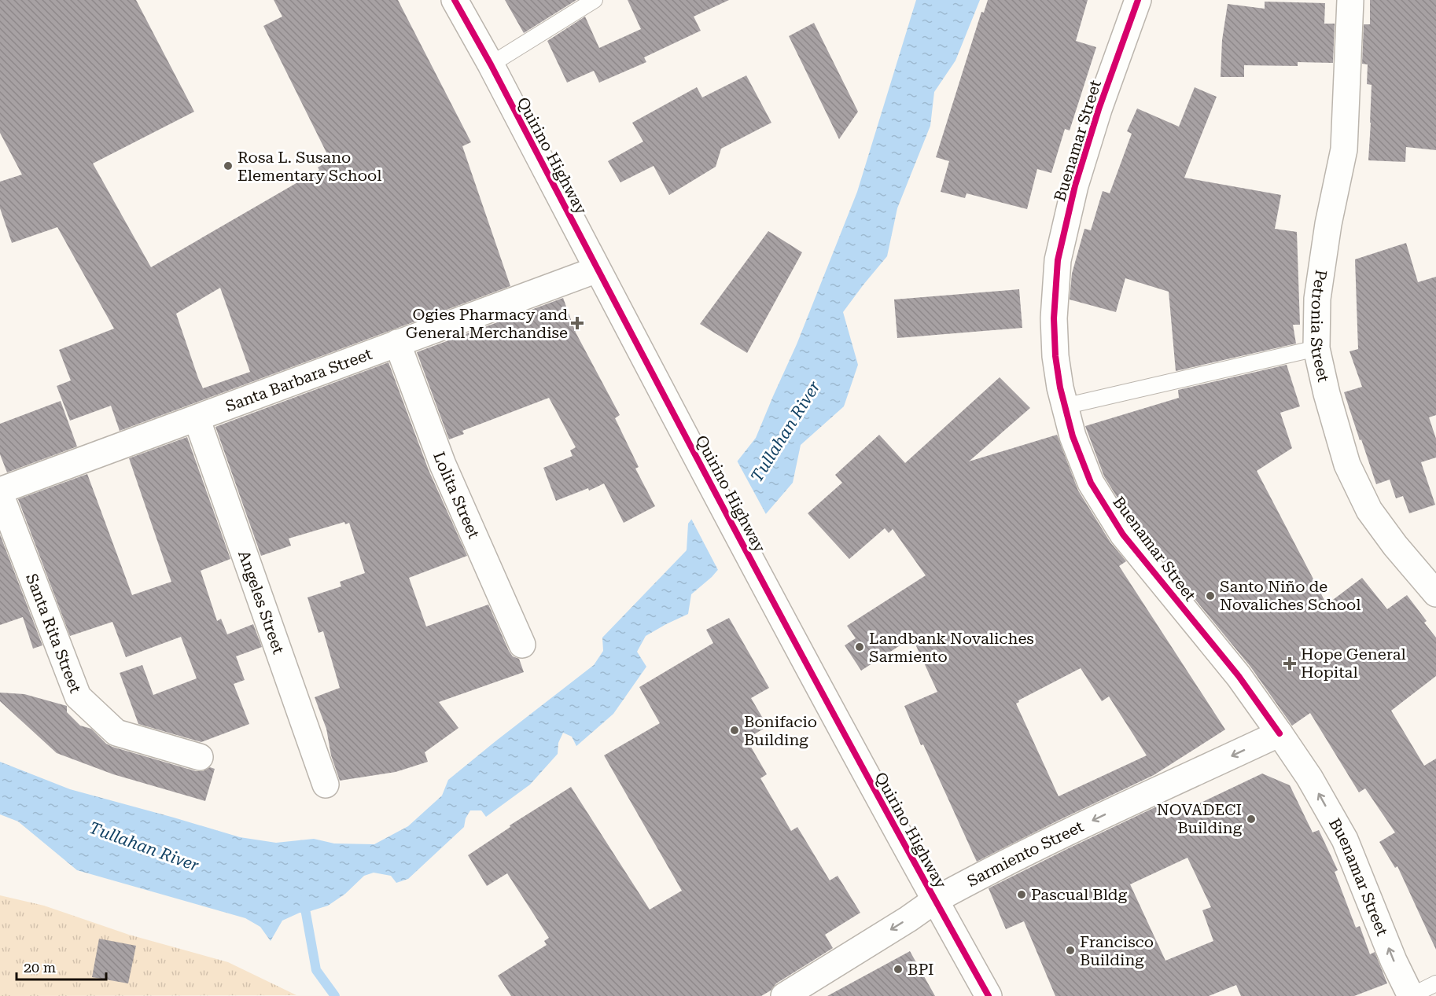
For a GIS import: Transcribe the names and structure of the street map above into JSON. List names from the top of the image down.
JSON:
{
  "streets": {
    "street": [
      "Buenamar Street",
      "Quirino Highway",
      "Petronia Street",
      "Santa Barbara Street",
      "Lolita Street",
      "Angeles Street",
      "Santa Rita Street",
      "Sarmiento Street"
    ]
  },
  "crossings": [
    ["Buenamar Street", "Sarmiento Street"],
    ["Quirino Highway", "Santa Barbara Street"],
    ["Quirino Highway", "Sarmiento Street"],
    ["Santa Barbara Street", "Lolita Street"],
    ["Santa Barbara Street", "Angeles Street"],
    ["Santa Barbara Street", "Santa Rita Street"]
  ],
  "one_way": ["Sarmiento Street"],
  "water": ["Tullahan River"],
  "places": {
    "other": [
      "Rosa L. Susano Elementary School",
      "Santo Niño de Novaliches School",
      "Landbank Novaliches Sarmiento",
      "Bonifacio Building",
      "NOVADECI Building",
      "Pascual Bldg",
      "Francisco Building",
      "BPI"
    ],
    "health": ["Ogies Pharmacy and General Merchandise", "Hope General Hopital"]
  },
  "scale_bar": "20 m"
}
